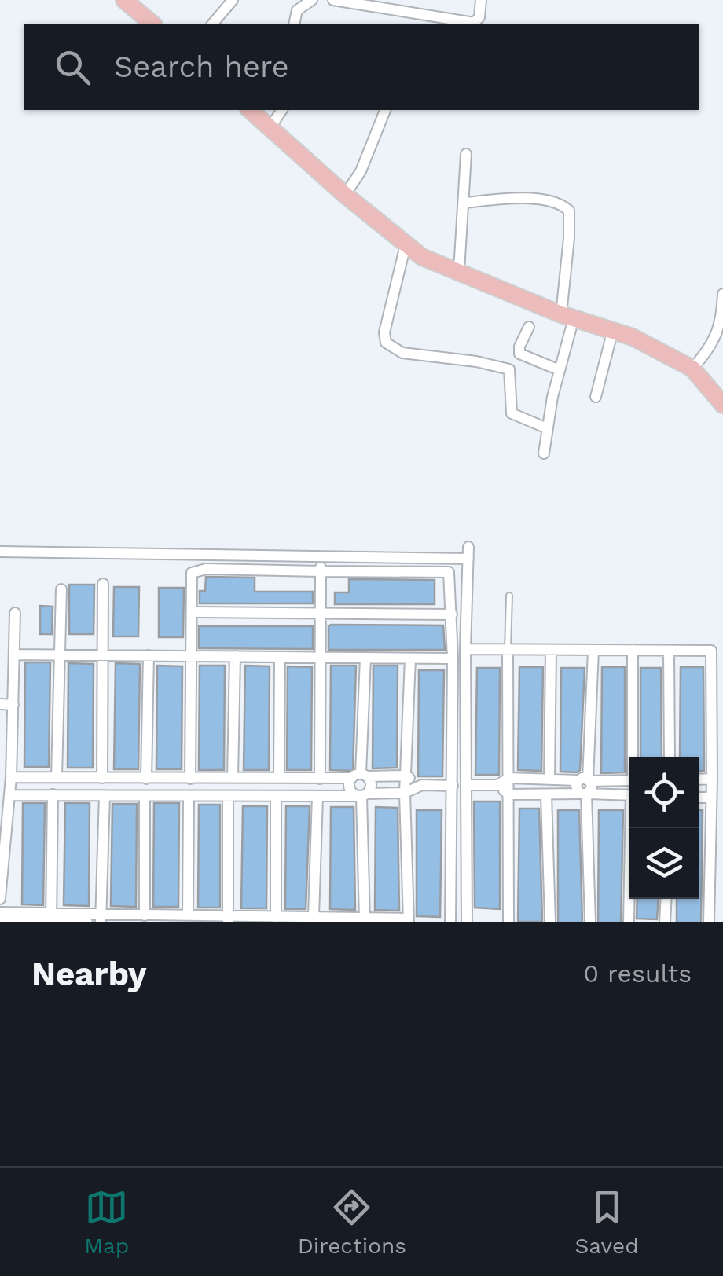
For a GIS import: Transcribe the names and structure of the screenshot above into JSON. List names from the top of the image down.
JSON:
{
  "page": {
    "search": "Search here",
    "heading": ["Nearby", "0 results"],
    "nav": ["Map", "Directions", "Saved"]
  }
}
